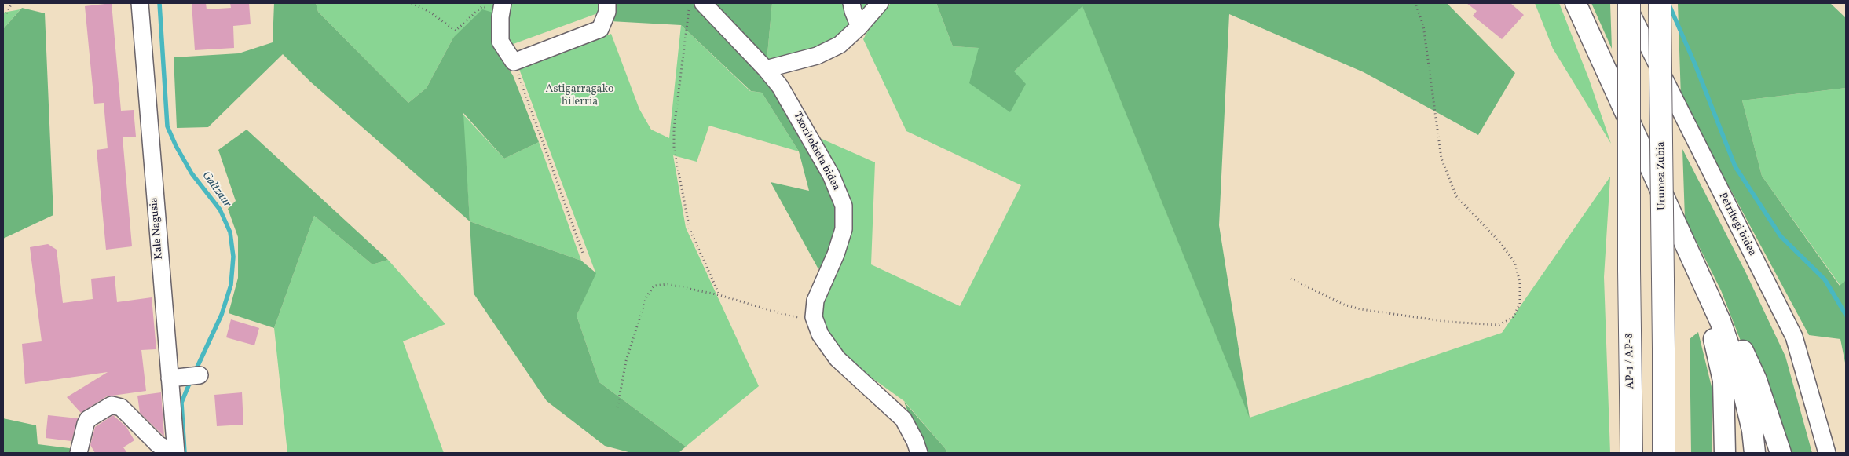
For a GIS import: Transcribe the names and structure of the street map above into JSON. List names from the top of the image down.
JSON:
{
  "streets": {
    "highway": ["Urumea Zubia", "AP-1 / AP-8"],
    "street": ["Txoritokieta bidea", "Petritegi bidea", "Kale Nagusia"]
  },
  "crossings": [
    ["Petritegi bidea", "AP-1 / AP-8"]
  ],
  "water": ["Galtzaur"],
  "parks": ["Astigarragako hilerria"]
}
